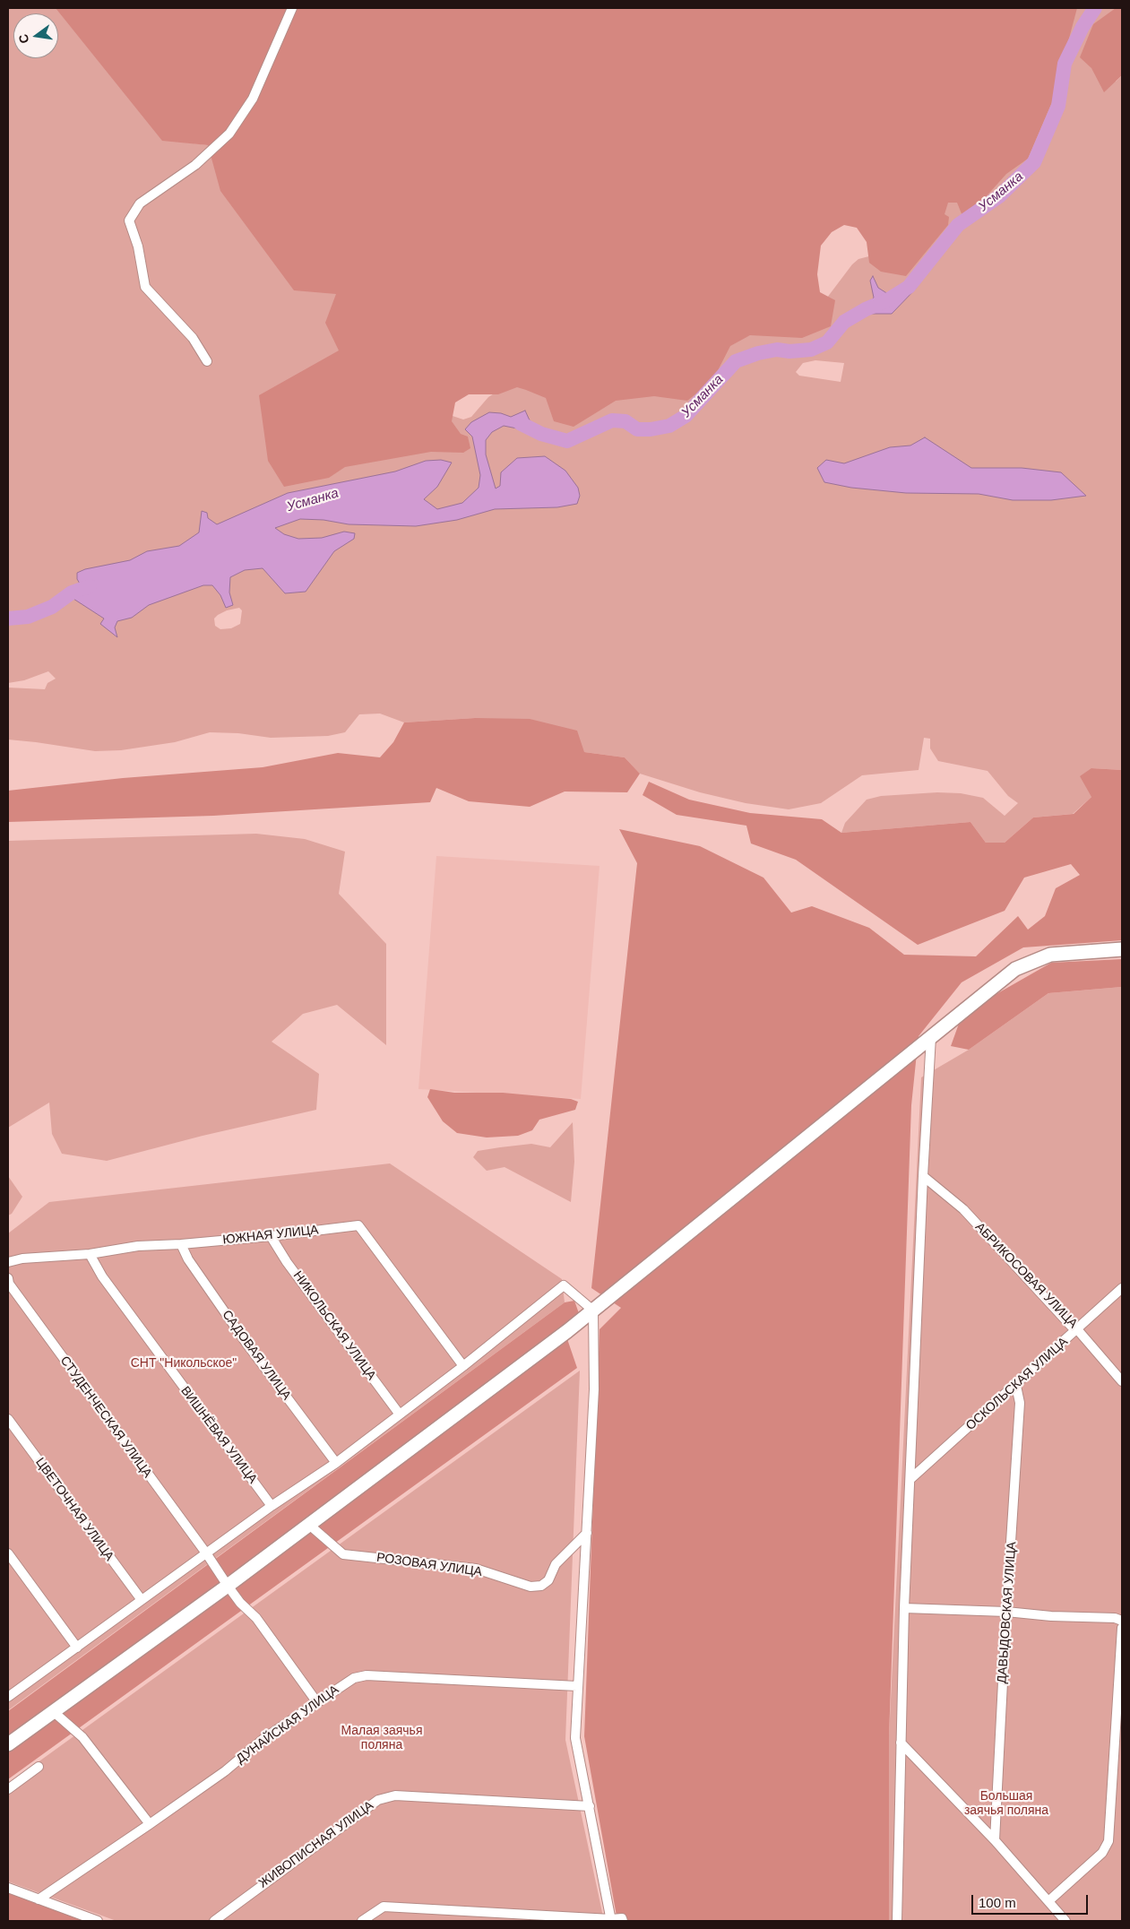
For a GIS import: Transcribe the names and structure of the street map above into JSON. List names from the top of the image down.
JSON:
{
  "streets": {
    "street": [
      "ЮЖНАЯ УЛИЦА",
      "АБРИКОСОВАЯ УЛИЦА",
      "НИКОЛЬСКАЯ УЛИЦА",
      "САДОВАЯ УЛИЦА",
      "ОСКОЛЬСКАЯ УЛИЦА",
      "СТУДЕНЧЕСКАЯ УЛИЦА",
      "ВИШНЁВАЯ УЛИЦА",
      "ЦВЕТОЧНАЯ УЛИЦА",
      "РОЗОВАЯ УЛИЦА",
      "ДАВЫДОВСКАЯ УЛИЦА",
      "ДУНАЙСКАЯ УЛИЦА",
      "ЖИВОПИСНАЯ УЛИЦА"
    ]
  },
  "crossings": [
    ["ЮЖНАЯ УЛИЦА", "НИКОЛЬСКАЯ УЛИЦА"],
    ["ЮЖНАЯ УЛИЦА", "САДОВАЯ УЛИЦА"],
    ["ЮЖНАЯ УЛИЦА", "ВИШНЁВАЯ УЛИЦА"],
    ["АБРИКОСОВАЯ УЛИЦА", "ОСКОЛЬСКАЯ УЛИЦА"],
    ["ОСКОЛЬСКАЯ УЛИЦА", "ДАВЫДОВСКАЯ УЛИЦА"],
    ["СТУДЕНЧЕСКАЯ УЛИЦА", "ДУНАЙСКАЯ УЛИЦА"]
  ],
  "water": ["Усманка"],
  "parks": ["СНТ \"Никольское\"", "Малая заячья поляна", "Большая заячья поляна"],
  "scale_bar": "100 m",
  "north": "left"
}
